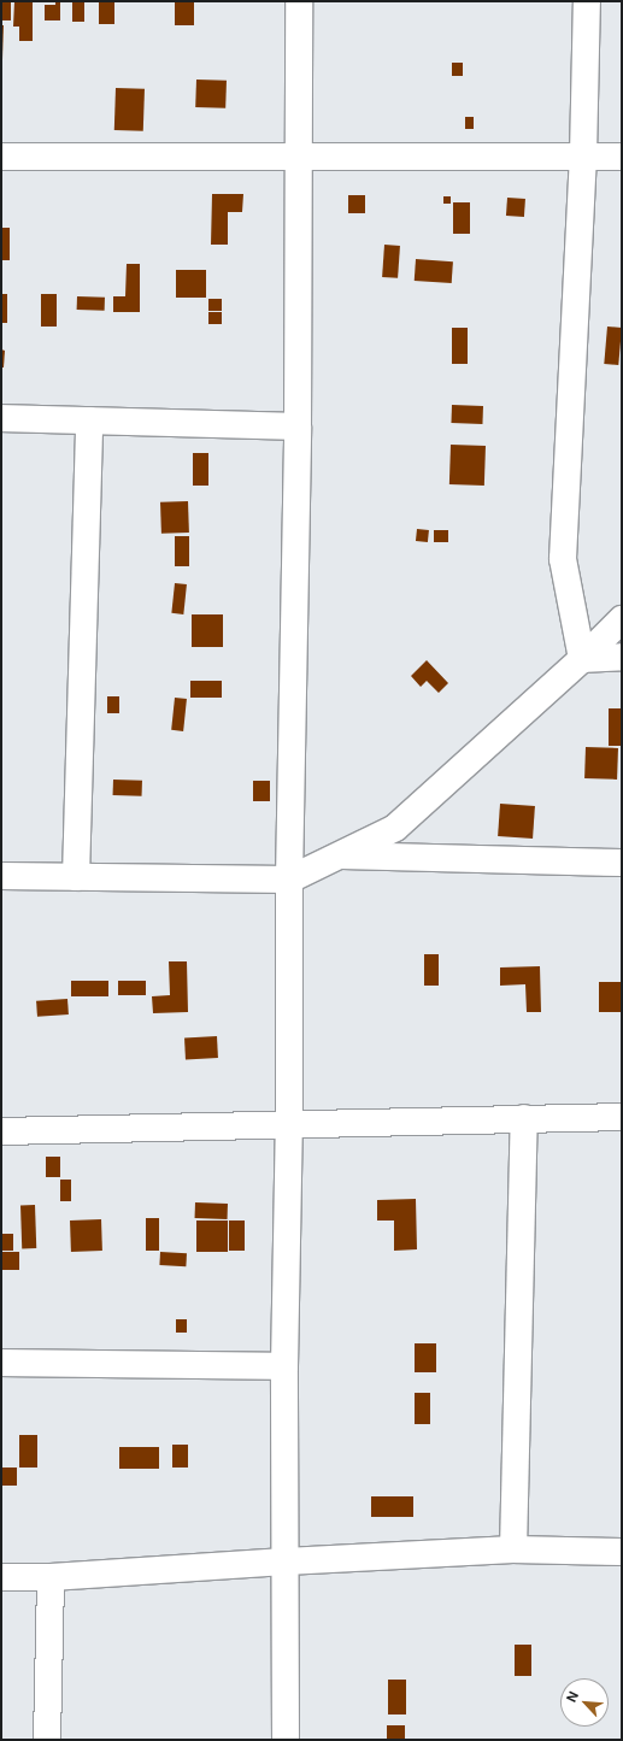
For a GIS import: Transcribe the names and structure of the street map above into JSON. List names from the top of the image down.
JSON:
{
  "north": "top left"
}
